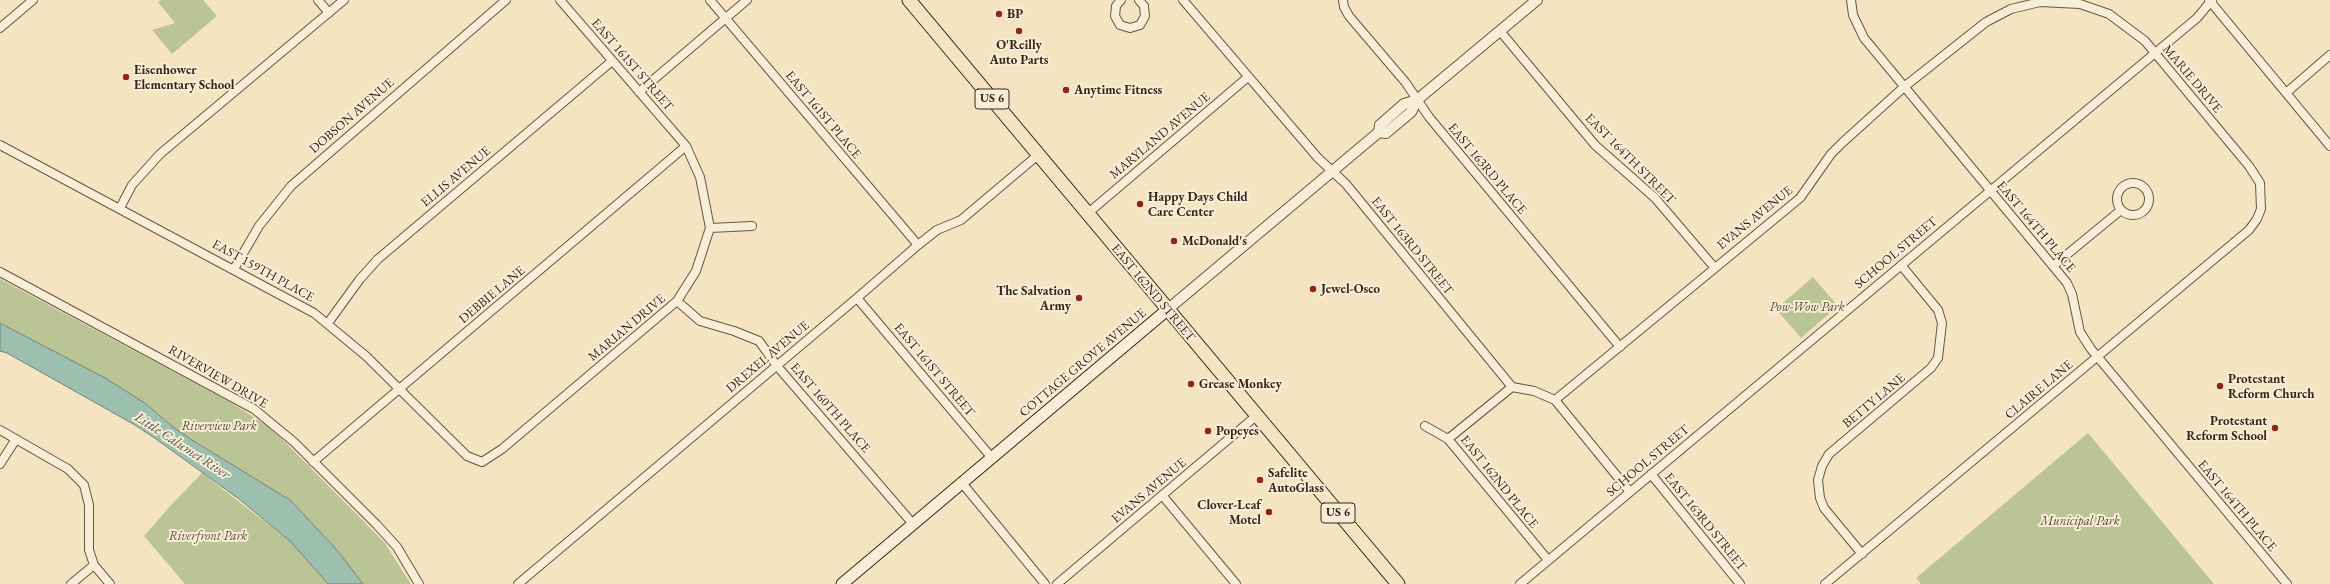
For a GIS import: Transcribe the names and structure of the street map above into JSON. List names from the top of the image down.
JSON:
{
  "streets": {
    "main road": ["US 6", "EAST 162ND STREET", "COTTAGE GROVE AVENUE"],
    "street": [
      "EAST 161ST STREET",
      "MARIE DRIVE",
      "EAST 161ST PLACE",
      "DOBSON AVENUE",
      "MARYLAND AVENUE",
      "EAST 164TH STREET",
      "EAST 163RD PLACE",
      "ELLIS AVENUE",
      "EVANS AVENUE",
      "EAST 164TH PLACE",
      "EAST 163RD STREET",
      "SCHOOL STREET",
      "EAST 159TH PLACE",
      "DEBBIE LANE",
      "MARIAN DRIVE",
      "DREXEL AVENUE",
      "RIVERVIEW DRIVE",
      "CLAIRE LANE",
      "BETTY LANE",
      "EAST 160TH PLACE",
      "EAST 162ND PLACE"
    ]
  },
  "crossings": [
    ["EAST 161ST STREET", "ELLIS AVENUE"],
    ["EAST 161ST STREET", "DEBBIE LANE"],
    ["EAST 161ST STREET", "MARIAN DRIVE"],
    ["EAST 161ST STREET", "DREXEL AVENUE"],
    ["EAST 161ST STREET", "COTTAGE GROVE AVENUE"],
    ["MARIE DRIVE", "EVANS AVENUE"],
    ["MARIE DRIVE", "SCHOOL STREET"],
    ["MARIE DRIVE", "CLAIRE LANE"],
    ["EAST 161ST PLACE", "DREXEL AVENUE"],
    ["DOBSON AVENUE", "EAST 159TH PLACE"],
    ["MARYLAND AVENUE", "EAST 163RD STREET"],
    ["MARYLAND AVENUE", "EAST 162ND STREET"],
    ["EAST 164TH STREET", "EVANS AVENUE"],
    ["EAST 164TH STREET", "COTTAGE GROVE AVENUE"],
    ["EAST 163RD PLACE", "EVANS AVENUE"],
    ["EAST 163RD PLACE", "COTTAGE GROVE AVENUE"],
    ["ELLIS AVENUE", "EAST 159TH PLACE"],
    ["EVANS AVENUE", "EAST 164TH PLACE"],
    ["EVANS AVENUE", "EAST 162ND STREET"],
    ["EAST 164TH PLACE", "SCHOOL STREET"],
    ["EAST 164TH PLACE", "CLAIRE LANE"],
    ["EAST 163RD STREET", "SCHOOL STREET"],
    ["EAST 163RD STREET", "COTTAGE GROVE AVENUE"],
    ["SCHOOL STREET", "BETTY LANE"],
    ["SCHOOL STREET", "EAST 162ND PLACE"],
    ["EAST 159TH PLACE", "DEBBIE LANE"],
    ["EAST 159TH PLACE", "MARIAN DRIVE"],
    ["EAST 162ND STREET", "DREXEL AVENUE"],
    ["EAST 162ND STREET", "COTTAGE GROVE AVENUE"],
    ["DEBBIE LANE", "MARIAN DRIVE"],
    ["DEBBIE LANE", "RIVERVIEW DRIVE"],
    ["MARIAN DRIVE", "EAST 160TH PLACE"],
    ["DREXEL AVENUE", "EAST 160TH PLACE"],
    ["COTTAGE GROVE AVENUE", "EAST 160TH PLACE"],
    ["CLAIRE LANE", "BETTY LANE"]
  ],
  "water": ["Little Calumet River"],
  "parks": [
    "Pow-Wow Park",
    "Riverview Park",
    "Municipal Park",
    "Riverfront Park"
  ],
  "places": [
    "BP",
    "O'Reilly Auto Parts",
    "Eisenhower Elementary School",
    "Anytime Fitness",
    "Happy Days Child Care Center",
    "McDonald's",
    "Jewel-Osco",
    "The Salvation Army",
    "Grease Monkey",
    "Protestant Reform Church",
    "Protestant Reform School",
    "Popeyes",
    "Safelite AutoGlass",
    "Clover-Leaf Motel"
  ]
}
